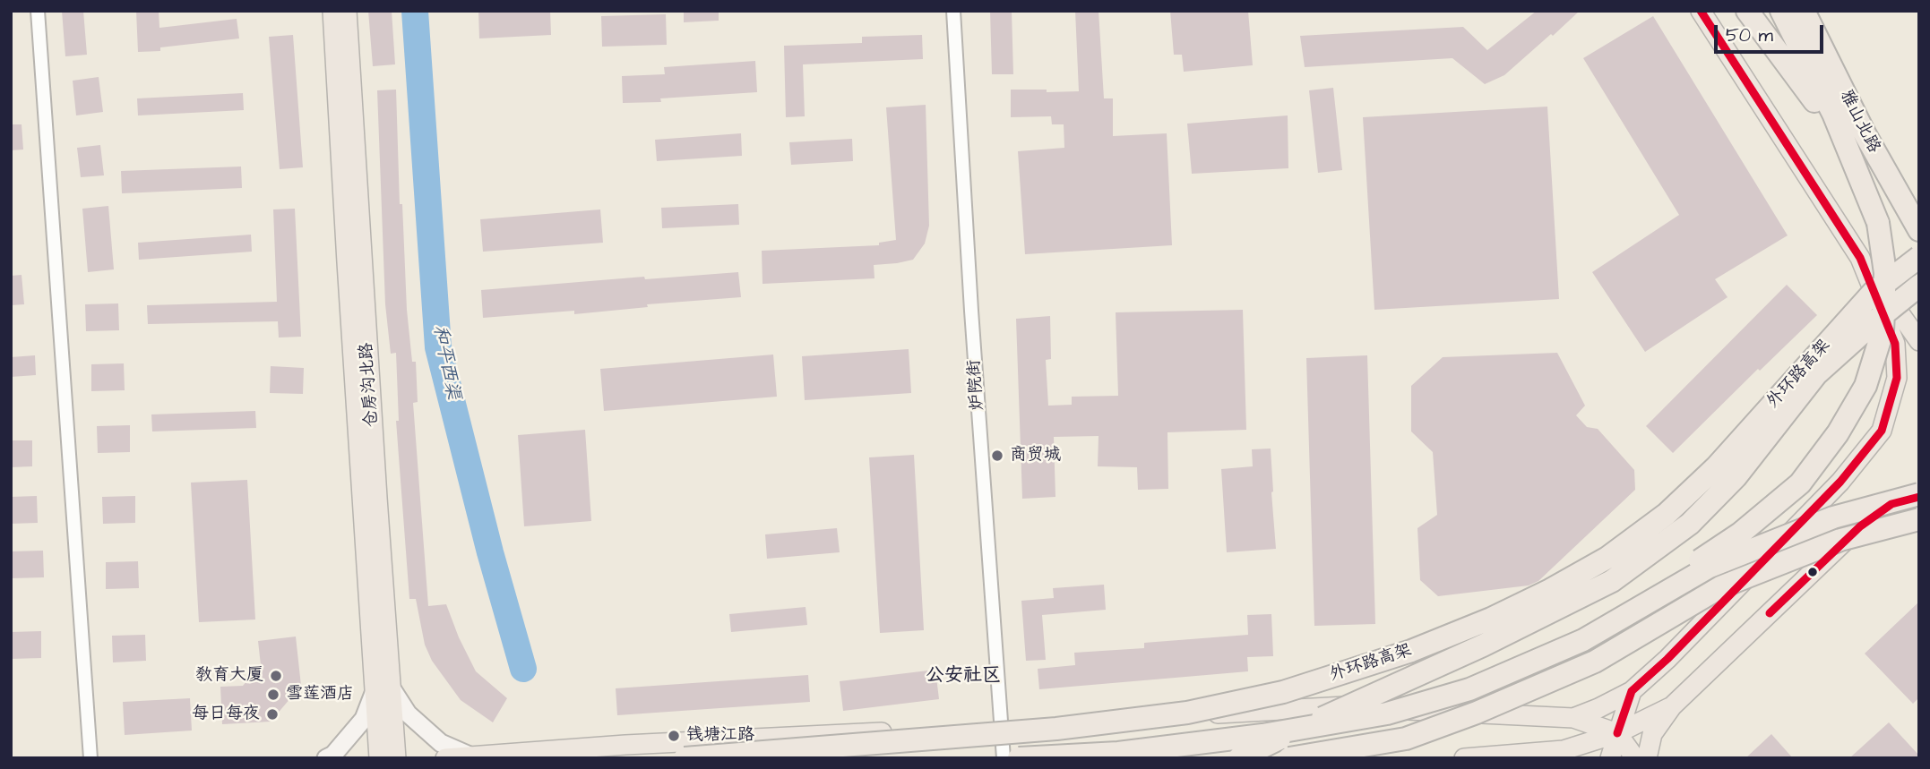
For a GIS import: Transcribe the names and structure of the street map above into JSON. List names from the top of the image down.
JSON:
{
  "streets": {
    "highway": ["雅山北路", "外环路高架"],
    "main road": ["仓房沟北路"],
    "street": ["炉院街"]
  },
  "districts": ["公安社区"],
  "water": ["和平西渠"],
  "places": [
    "商贸城",
    "教育大厦",
    "雪莲酒店",
    "每日每夜",
    "钱塘江路"
  ],
  "scale_bar": "50 m"
}
